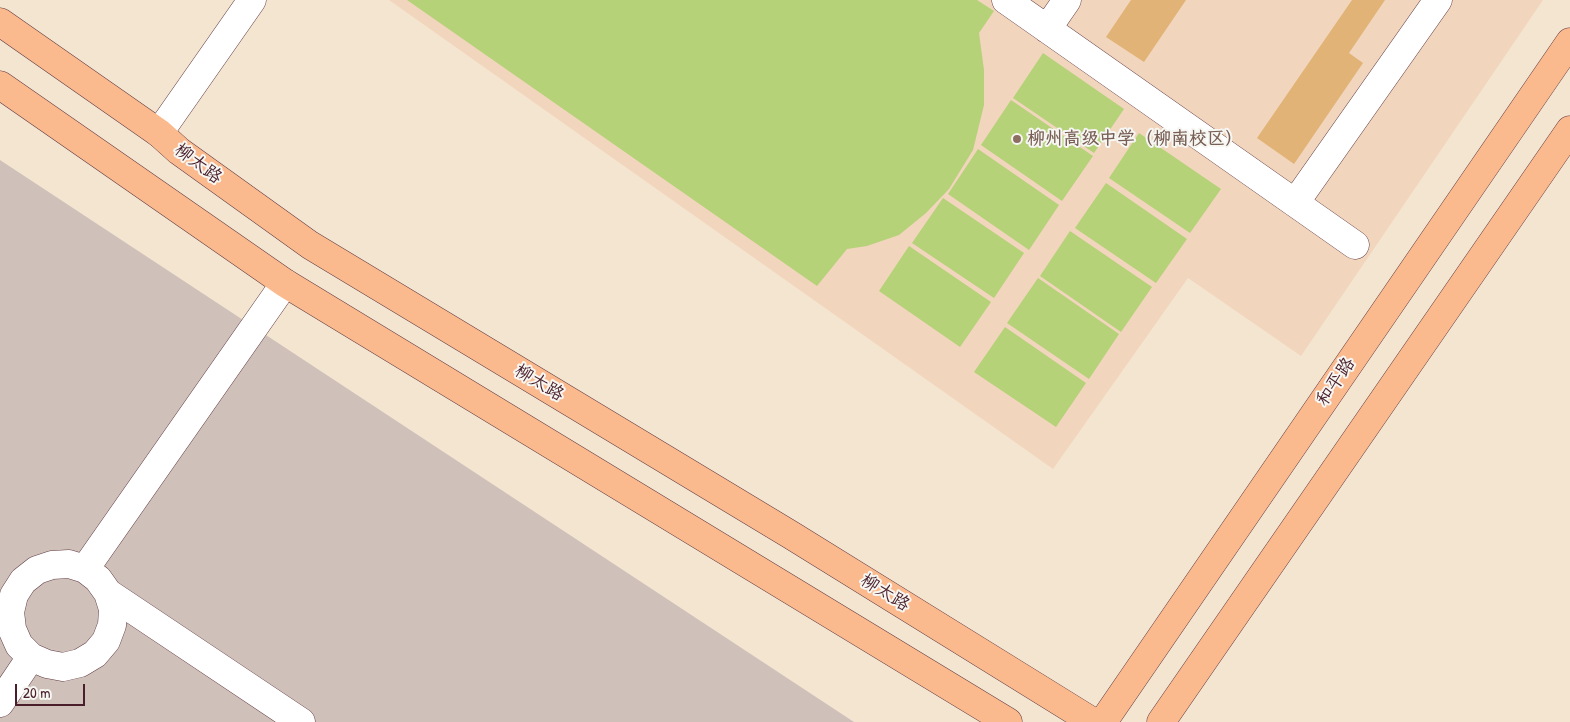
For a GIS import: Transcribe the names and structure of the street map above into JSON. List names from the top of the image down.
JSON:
{
  "streets": {
    "main road": ["柳太路", "和平路"]
  },
  "places": ["柳州高级中学（柳南校区）"],
  "scale_bar": "20 m"
}
